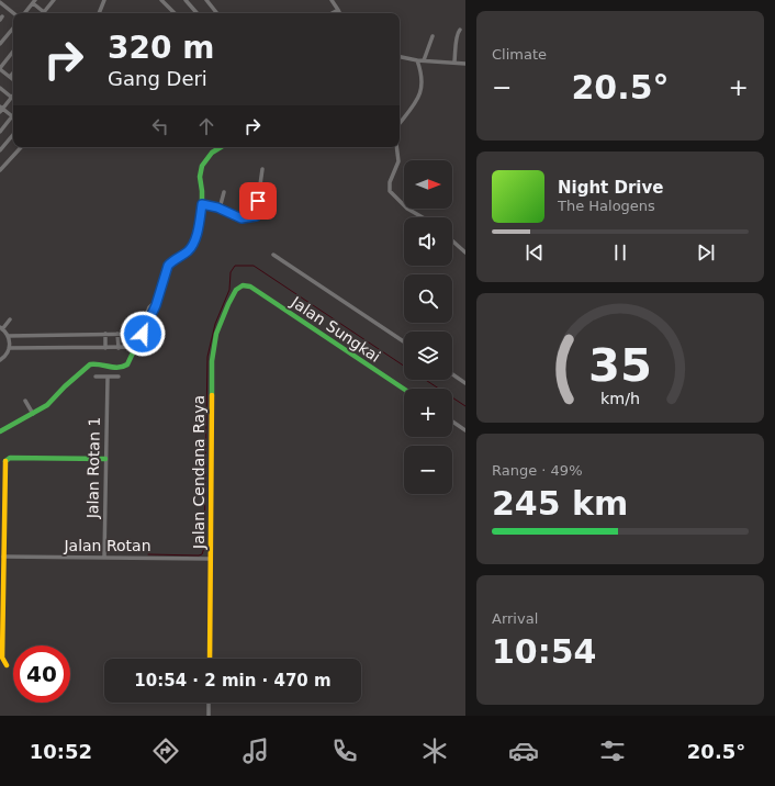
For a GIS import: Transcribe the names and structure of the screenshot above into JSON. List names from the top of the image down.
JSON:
{
  "streets": {
    "street": [
      "Jalan Sungkai",
      "Jalan Rotan 1",
      "Jalan Cendana Raya",
      "Jalan Rotan"
    ]
  },
  "crossings": [
    ["Jalan Sungkai", "Jalan Cendana Raya"],
    ["Jalan Rotan 1", "Jalan Rotan"],
    ["Jalan Cendana Raya", "Jalan Rotan"]
  ],
  "north": "right",
  "page": {
    "tile": [
      "Climate",
      ["Range · 49%", "245 km"],
      ["Arrival", "10:54"]
    ],
    "turn": ["320 m", "Gang Deri"],
    "heat": ["−", "20.5°", "+"],
    "map_buttons": ["+", "−"],
    "song": ["Night Drive", "The Halogens"],
    "limit": "40",
    "trip": "10:54 · 2 min · 470 m",
    "tabs": ["10:52", "20.5°"],
    "gauge": ["35", "km/h"]
  }
}
